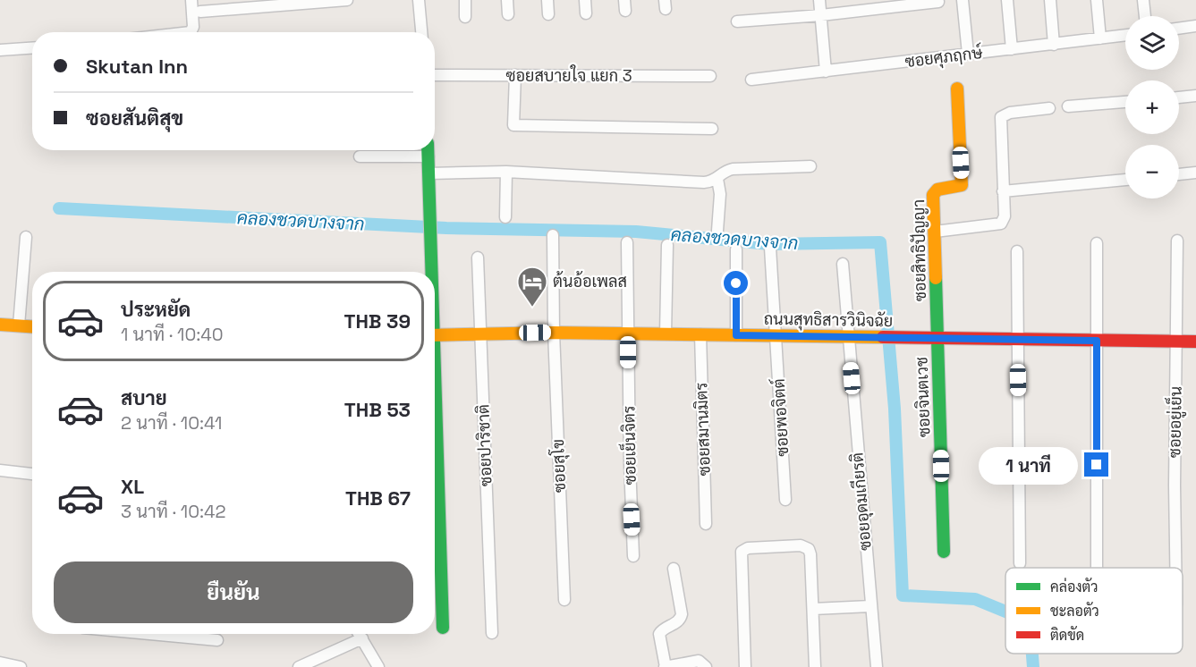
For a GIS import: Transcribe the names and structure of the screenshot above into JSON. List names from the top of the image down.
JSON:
{
  "streets": {
    "street": [
      "ซอยศุภฤกษ์",
      "ซอยสบายใจ แยก 3",
      "ซอยสิทธิปัญญา",
      "ถนนสุทธิสารวินิจฉัย",
      "ซอยจินตเวช",
      "ซอยพอจิตต์",
      "ซอยอยู่เย็น",
      "ซอยสมานมิตร",
      "ซอยปาริชาติ",
      "ซอยเย็นจิตร",
      "ซอยสุโข",
      "ซอยอุดมเกียรติ"
    ]
  },
  "crossings": [
    ["ซอยสิทธิปัญญา", "ถนนสุทธิสารวินิจฉัย"],
    ["ซอยสิทธิปัญญา", "ซอยจินตเวช"],
    ["ถนนสุทธิสารวินิจฉัย", "ซอยจินตเวช"],
    ["ถนนสุทธิสารวินิจฉัย", "ซอยพอจิตต์"],
    ["ถนนสุทธิสารวินิจฉัย", "ซอยอยู่เย็น"],
    ["ถนนสุทธิสารวินิจฉัย", "ซอยสมานมิตร"],
    ["ถนนสุทธิสารวินิจฉัย", "ซอยปาริชาติ"],
    ["ถนนสุทธิสารวินิจฉัย", "ซอยเย็นจิตร"],
    ["ถนนสุทธิสารวินิจฉัย", "ซอยสุโข"],
    ["ถนนสุทธิสารวินิจฉัย", "ซอยอุดมเกียรติ"]
  ],
  "water": ["คลองชวดบางจาก"],
  "places": {
    "hotel": ["ต้นอ้อเพลส"]
  },
  "legend": ["คล่องตัว", "ชะลอตัว", "ติดขัด"],
  "page": {
    "map_buttons": ["+", "−"],
    "banner": ["Skutan Inn", "ซอยสันติสุข"],
    "list": [
      {
        "name": "ประหยัด",
        "note": "1 นาที · 10:40",
        "value": "THB 39"
      },
      {
        "name": "สบาย",
        "note": "2 นาที · 10:41",
        "value": "THB 53"
      },
      {
        "name": "XL",
        "note": "3 นาที · 10:42",
        "value": "THB 67"
      }
    ],
    "bubble": "1 นาที",
    "buttons": "ยืนยัน"
  }
}
